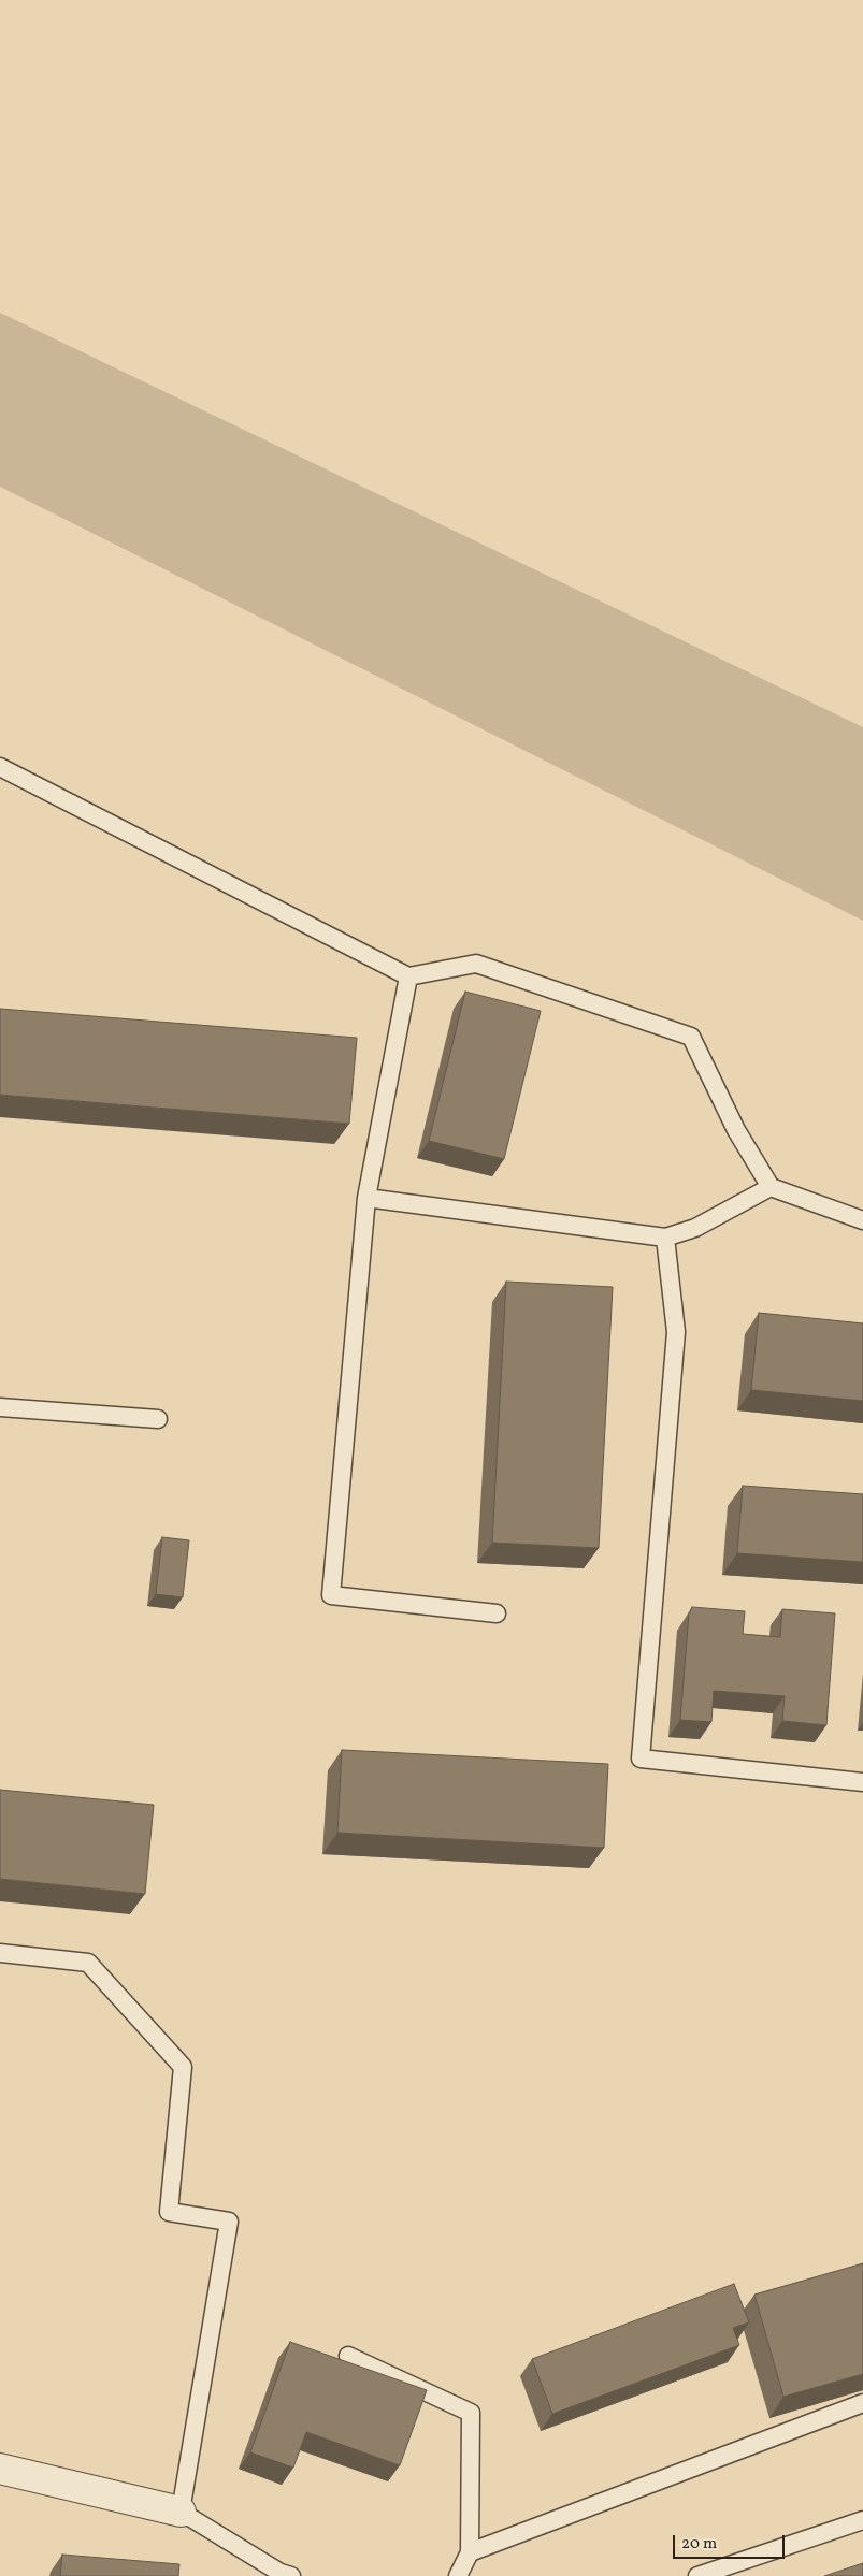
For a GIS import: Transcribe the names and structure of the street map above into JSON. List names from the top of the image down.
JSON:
{
  "scale_bar": "20 m"
}
